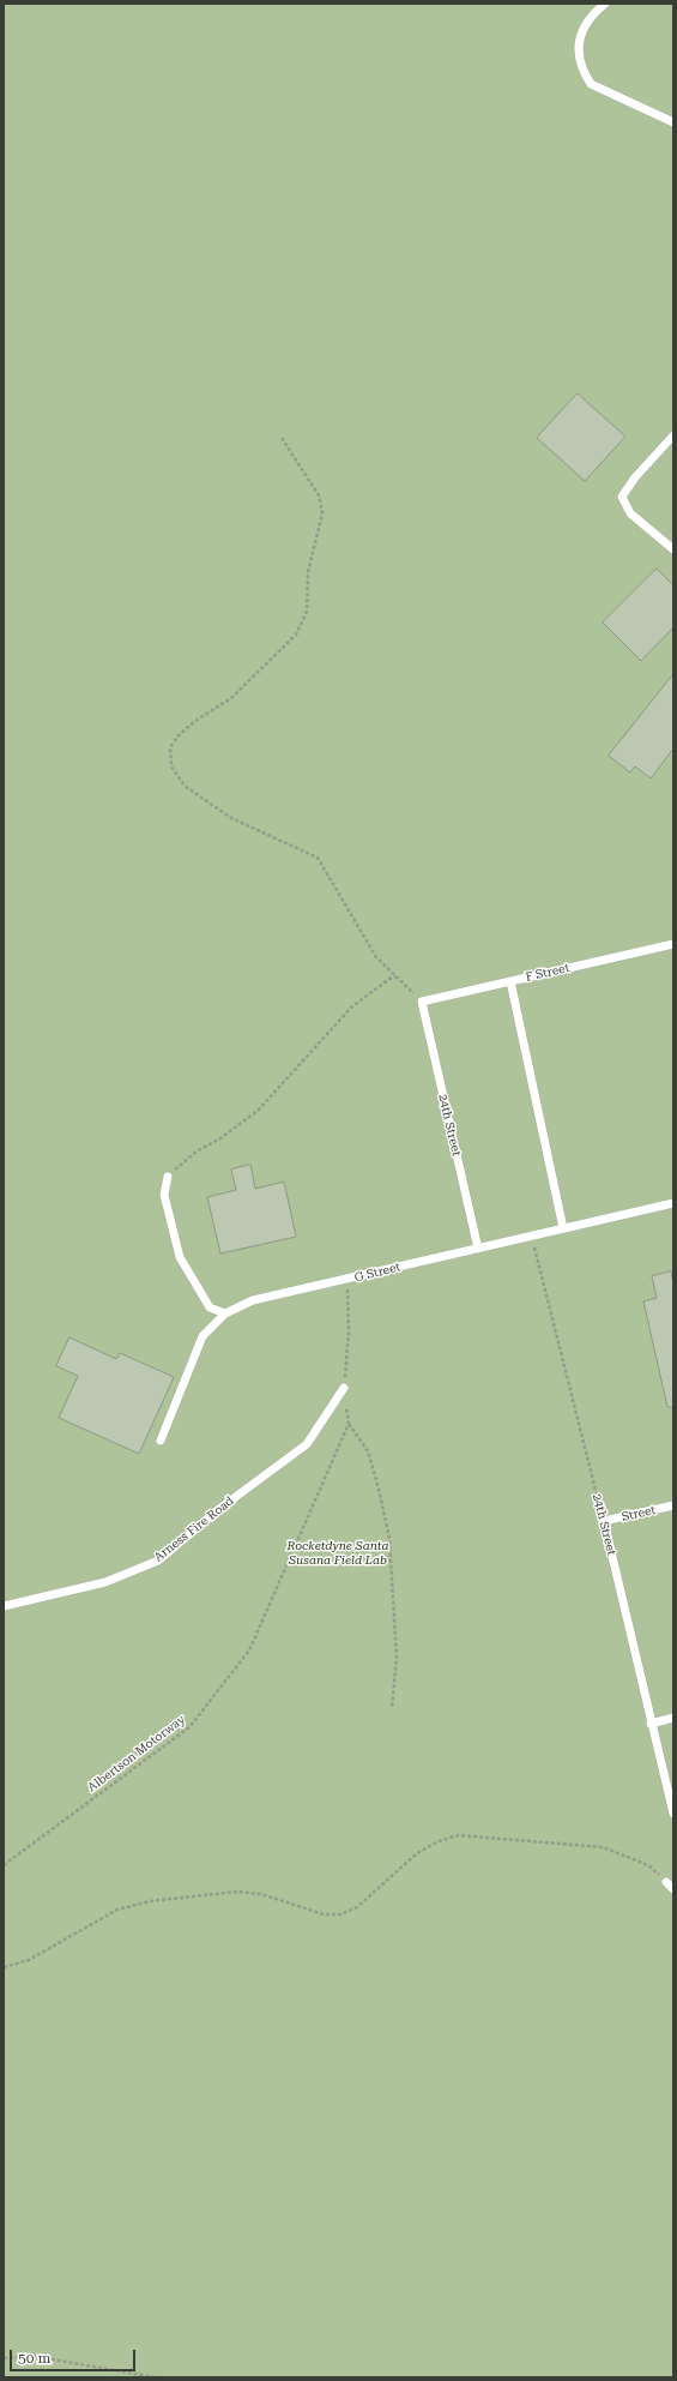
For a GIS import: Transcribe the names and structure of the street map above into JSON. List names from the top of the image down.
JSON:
{
  "streets": {
    "lane": [
      "F Street",
      "24th Street",
      "G Street",
      "Street",
      "Arness Fire Road"
    ],
    "path": ["Albertson Motorway"]
  },
  "crossings": [
    ["F Street", "24th Street"],
    ["24th Street", "G Street"],
    ["24th Street", "Street"]
  ],
  "parks": ["Rocketdyne Santa Susana Field Lab"],
  "scale_bar": "50 m"
}
